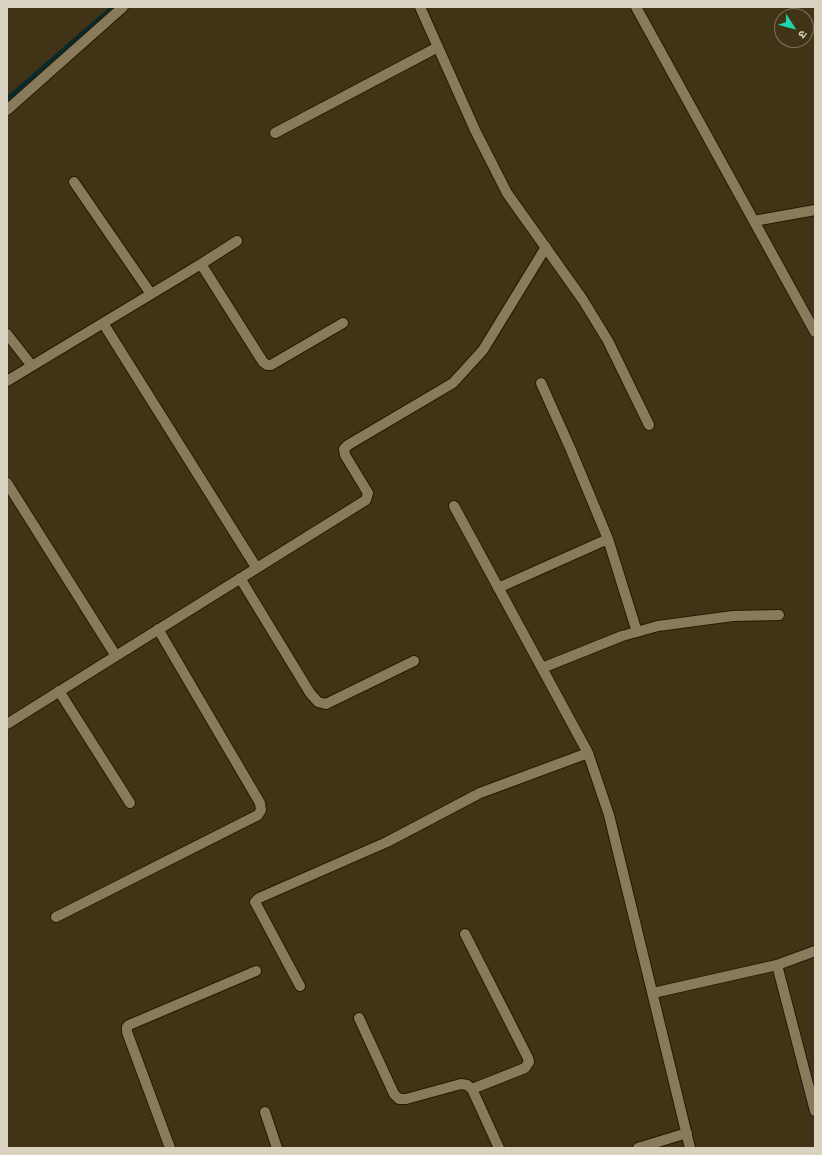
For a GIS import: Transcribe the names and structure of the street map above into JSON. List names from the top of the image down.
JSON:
{
  "north": "bottom right"
}
